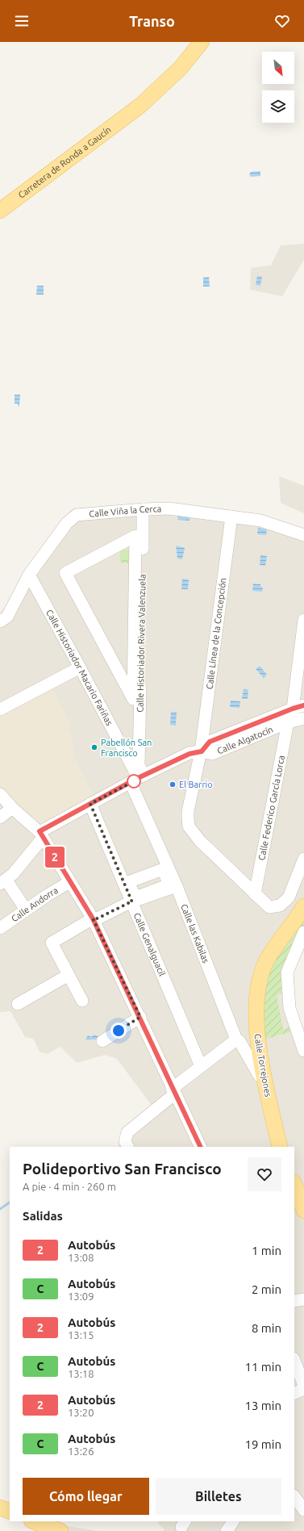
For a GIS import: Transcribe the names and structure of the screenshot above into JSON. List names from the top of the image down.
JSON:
{
  "streets": {
    "main road": ["Carretera de Ronda a Gaucín", "Calle Torrejones"],
    "street": [
      "Calle Viña la Cerca",
      "Calle Línea de la Concepción",
      "Calle Historiador Rivera Valenzuela",
      "Calle Historiador Macario Fariñas",
      "Calle Algatocín",
      "Calle Federico García Lorca",
      "Calle Andorra",
      "Calle las Kabilas",
      "Calle Genalguacil"
    ]
  },
  "crossings": [
    ["Calle Viña la Cerca", "Calle Línea de la Concepción"],
    ["Calle Viña la Cerca", "Calle Historiador Rivera Valenzuela"],
    ["Calle Viña la Cerca", "Calle Historiador Macario Fariñas"],
    ["Calle Línea de la Concepción", "Calle Algatocín"],
    ["Calle Línea de la Concepción", "Calle Federico García Lorca"],
    ["Calle Historiador Rivera Valenzuela", "Calle Historiador Macario Fariñas"],
    ["Calle Historiador Rivera Valenzuela", "Calle Algatocín"],
    ["Calle Historiador Rivera Valenzuela", "Calle las Kabilas"],
    ["Calle Historiador Macario Fariñas", "Calle Algatocín"],
    ["Calle Historiador Macario Fariñas", "Calle las Kabilas"],
    ["Calle Algatocín", "Calle Federico García Lorca"],
    ["Calle Algatocín", "Calle las Kabilas"],
    ["Calle Algatocín", "Calle Genalguacil"],
    ["Calle las Kabilas", "Calle Torrejones"]
  ],
  "places": ["Pabellón San Francisco", "El Barrio"],
  "lines": ["bus line 2"],
  "north": "bottom right",
  "page": {
    "header": "Transo",
    "on_map": "2",
    "heading": [
      ["Polideportivo San Francisco", "A pie · 4 min · 260 m"],
      "Salidas"
    ],
    "list": [
      {
        "mark": "2",
        "name": "Autobús",
        "note": "13:08",
        "value": "1 min"
      },
      {
        "mark": "C",
        "name": "Autobús",
        "note": "13:09",
        "value": "2 min"
      },
      {
        "mark": "2",
        "name": "Autobús",
        "note": "13:15",
        "value": "8 min"
      },
      {
        "mark": "C",
        "name": "Autobús",
        "note": "13:18",
        "value": "11 min"
      },
      {
        "mark": "2",
        "name": "Autobús",
        "note": "13:20",
        "value": "13 min"
      },
      {
        "mark": "C",
        "name": "Autobús",
        "note": "13:26",
        "value": "19 min"
      }
    ],
    "buttons": ["Cómo llegar", "Billetes"]
  }
}
